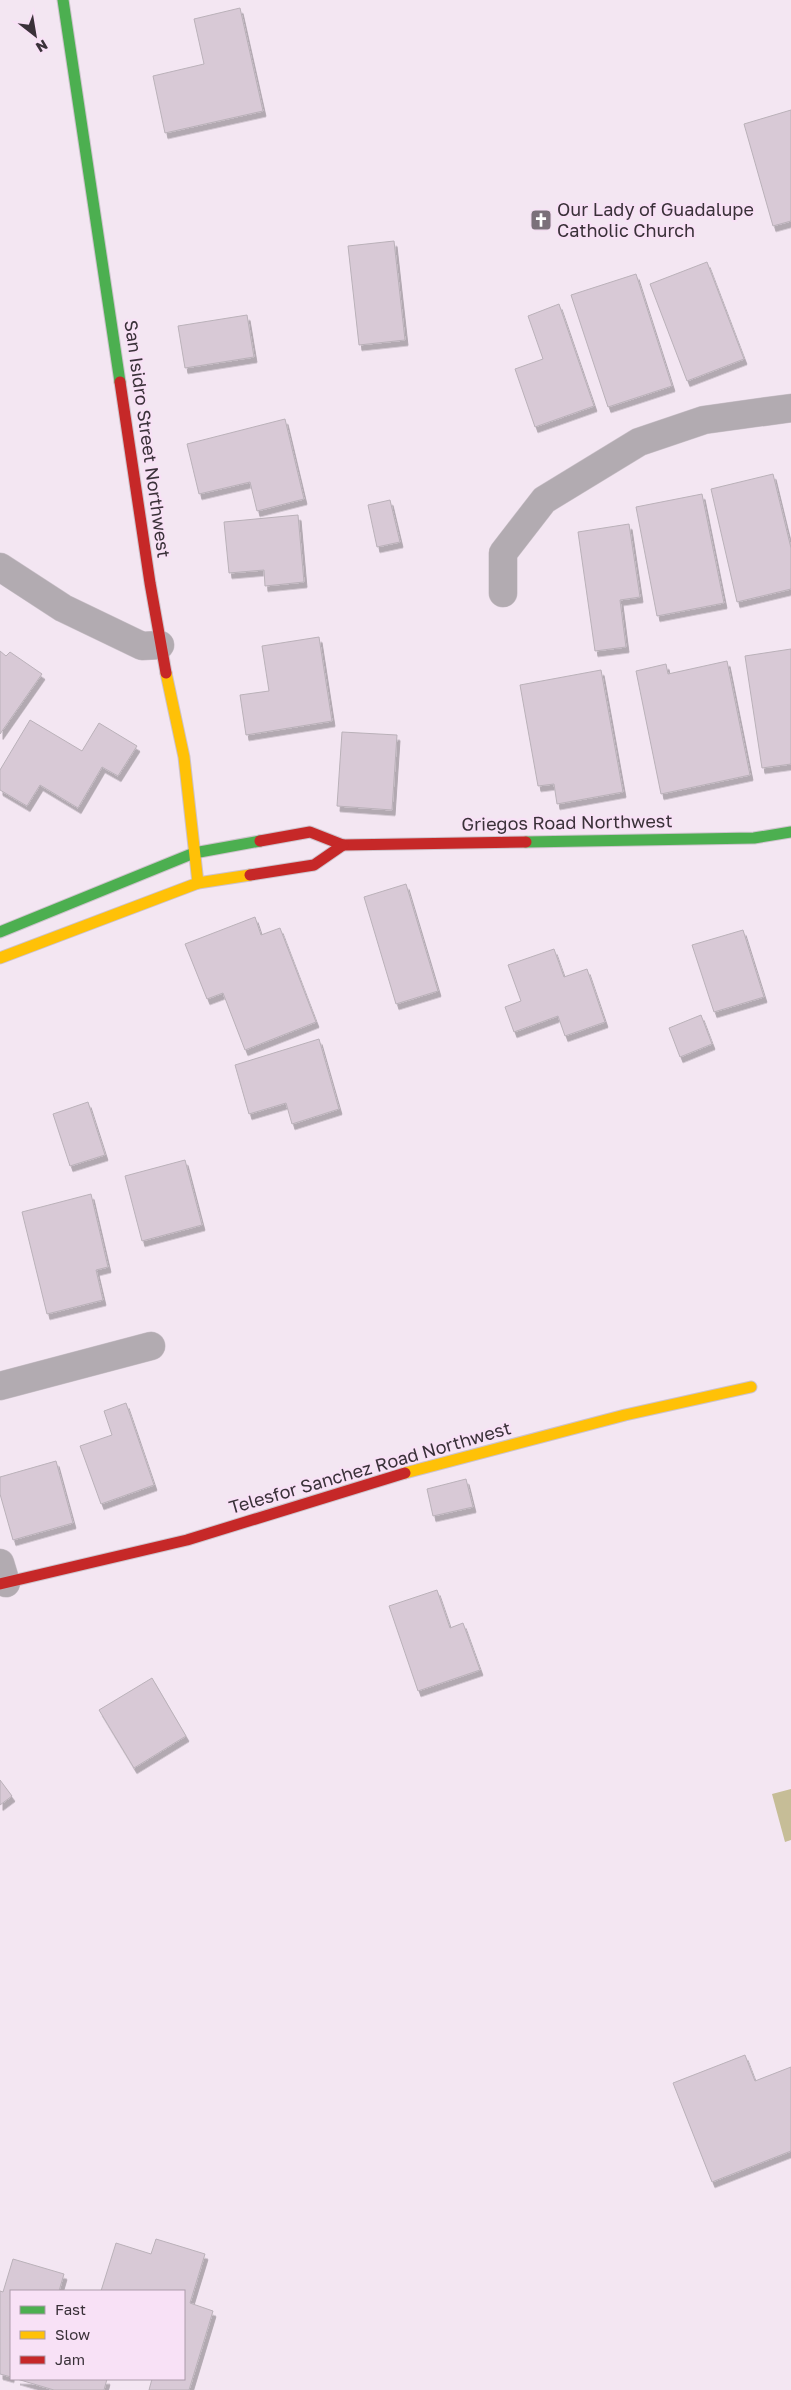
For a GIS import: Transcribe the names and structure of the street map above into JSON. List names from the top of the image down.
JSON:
{
  "streets": {
    "street": ["San Isidro Street Northwest", "Griegos Road Northwest", "Telesfor Sanchez Road Northwest"]
  },
  "crossings": [
    ["San Isidro Street Northwest", "Griegos Road Northwest"]
  ],
  "places": {
    "church": ["Our Lady of Guadalupe Catholic Church"]
  },
  "legend": ["Fast", "Slow", "Jam"],
  "north": "bottom right"
}
